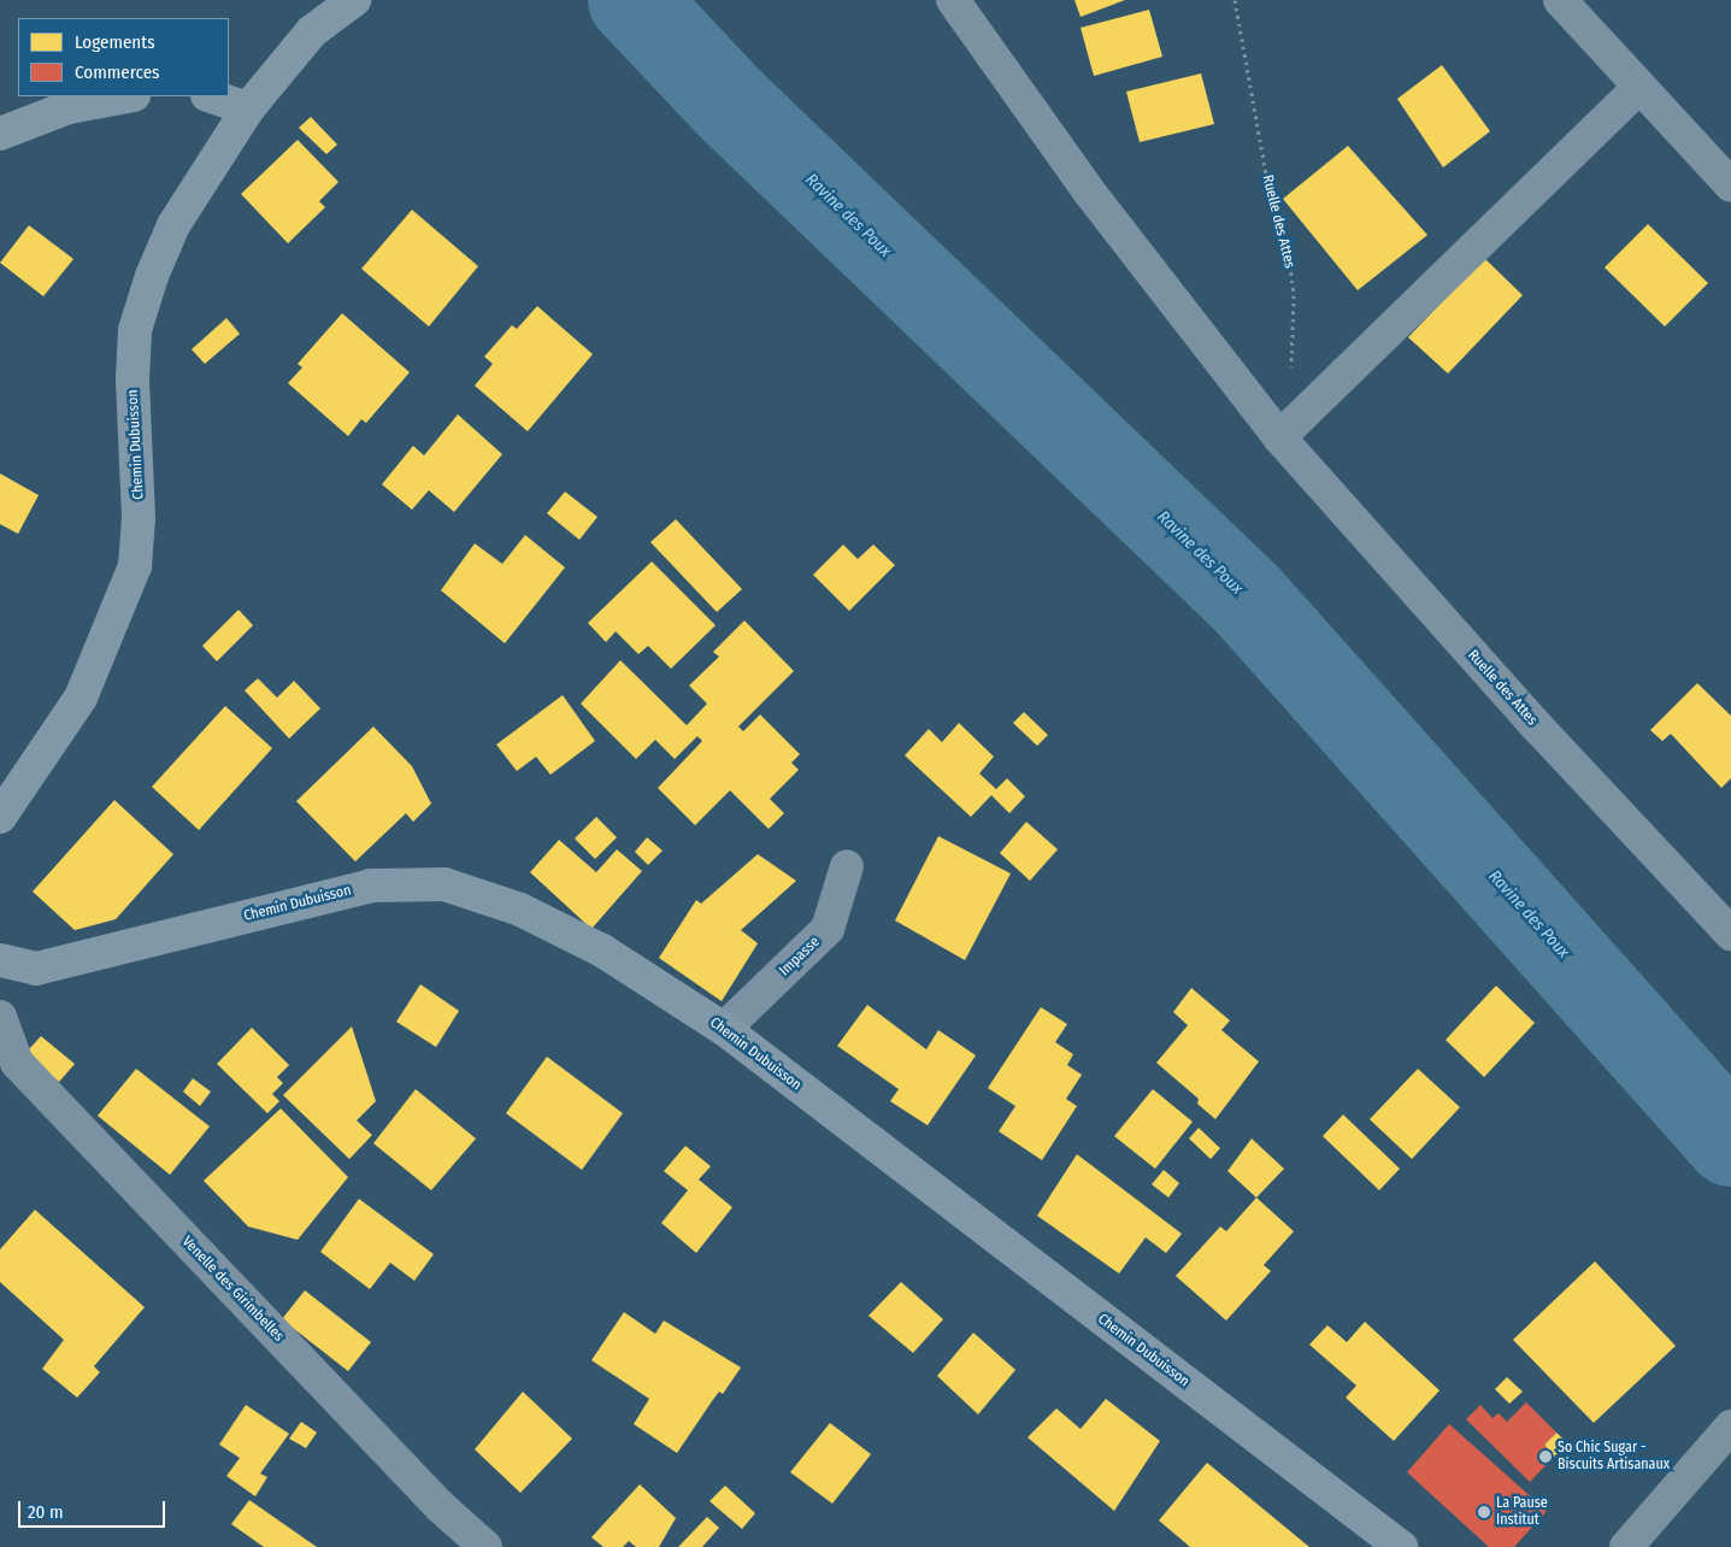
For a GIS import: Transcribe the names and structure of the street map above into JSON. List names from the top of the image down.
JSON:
{
  "streets": {
    "main road": ["Chemin Dubuisson"],
    "street": ["Ruelle des Attes", "Impasse", "Venelle des Girimbelles"]
  },
  "crossings": [
    ["Chemin Dubuisson", "Impasse"]
  ],
  "water": ["Ravine des Poux"],
  "places": ["So Chic Sugar - Biscuits Artisanaux", "La Pause Institut"],
  "legend": ["Logements", "Commerces"],
  "scale_bar": "20 m"
}
